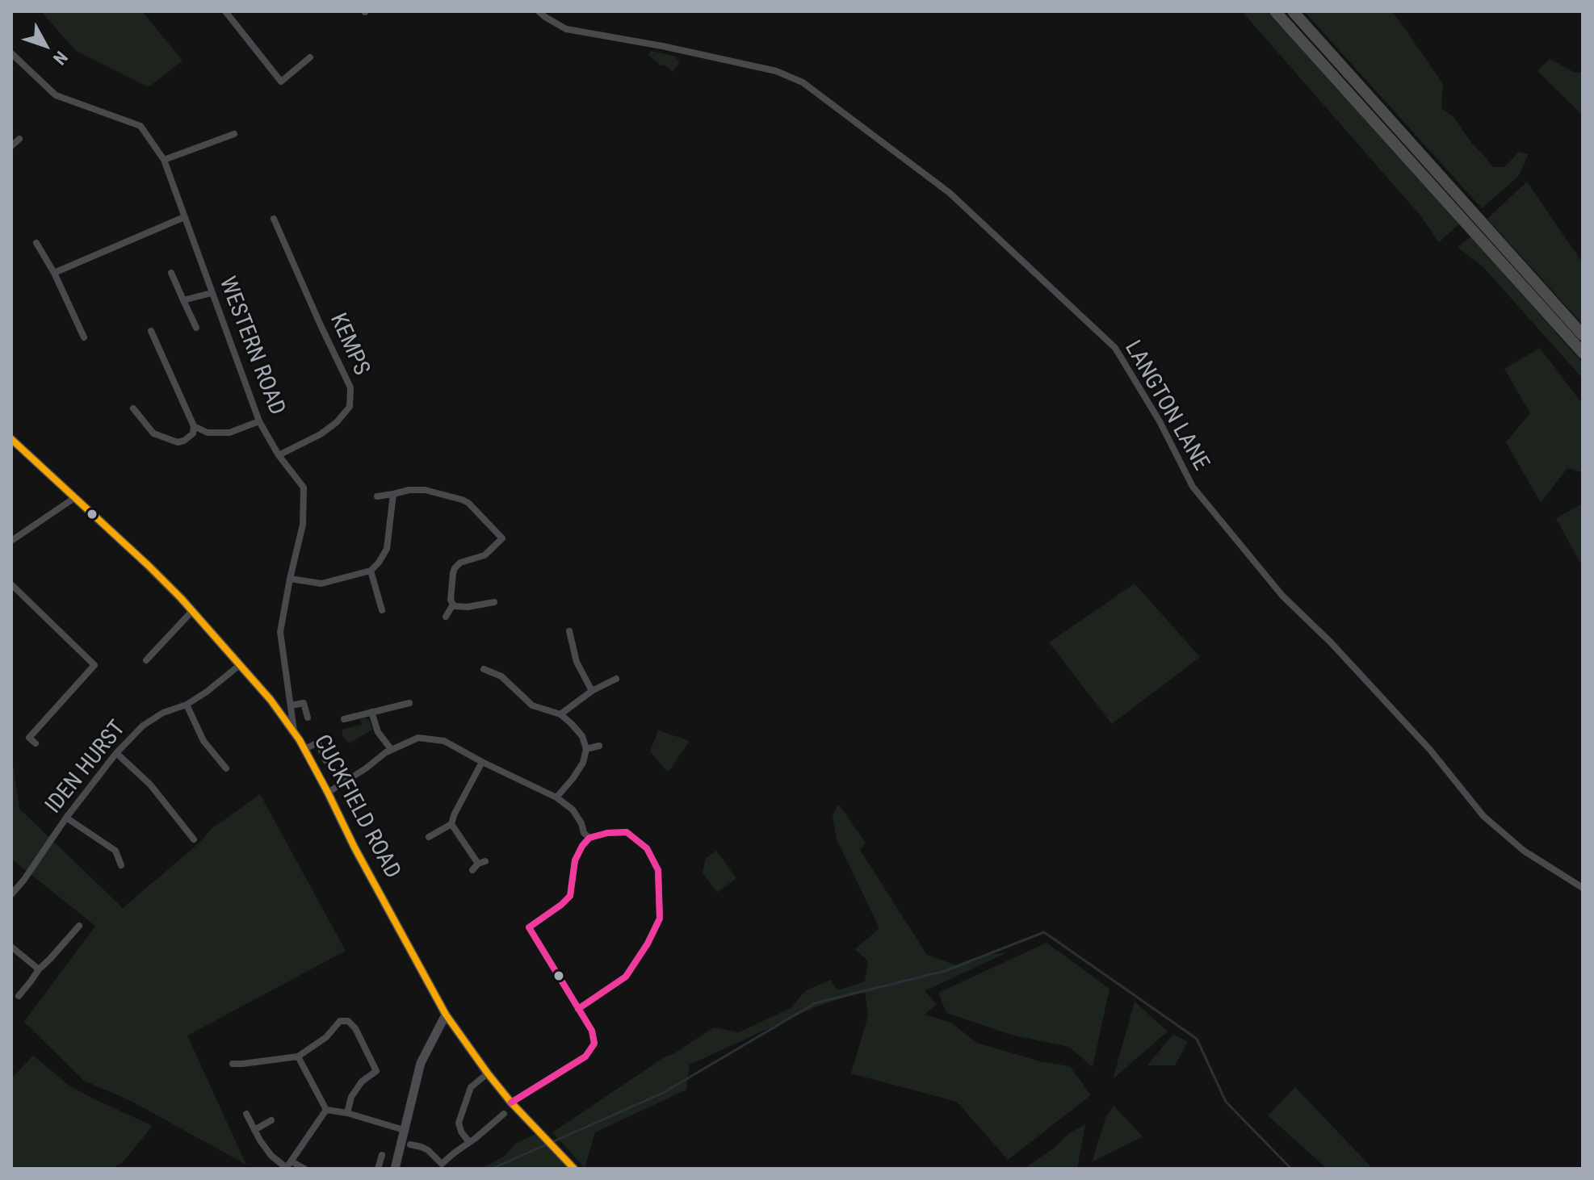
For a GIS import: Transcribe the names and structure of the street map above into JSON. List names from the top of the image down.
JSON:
{
  "streets": {
    "street": [
      "KEMPS",
      "WESTERN ROAD",
      "LANGTON LANE",
      "IDEN HURST",
      "CUCKFIELD ROAD"
    ]
  },
  "crossings": [
    ["KEMPS", "WESTERN ROAD"],
    ["WESTERN ROAD", "CUCKFIELD ROAD"],
    ["IDEN HURST", "CUCKFIELD ROAD"]
  ],
  "north": "bottom right"
}
